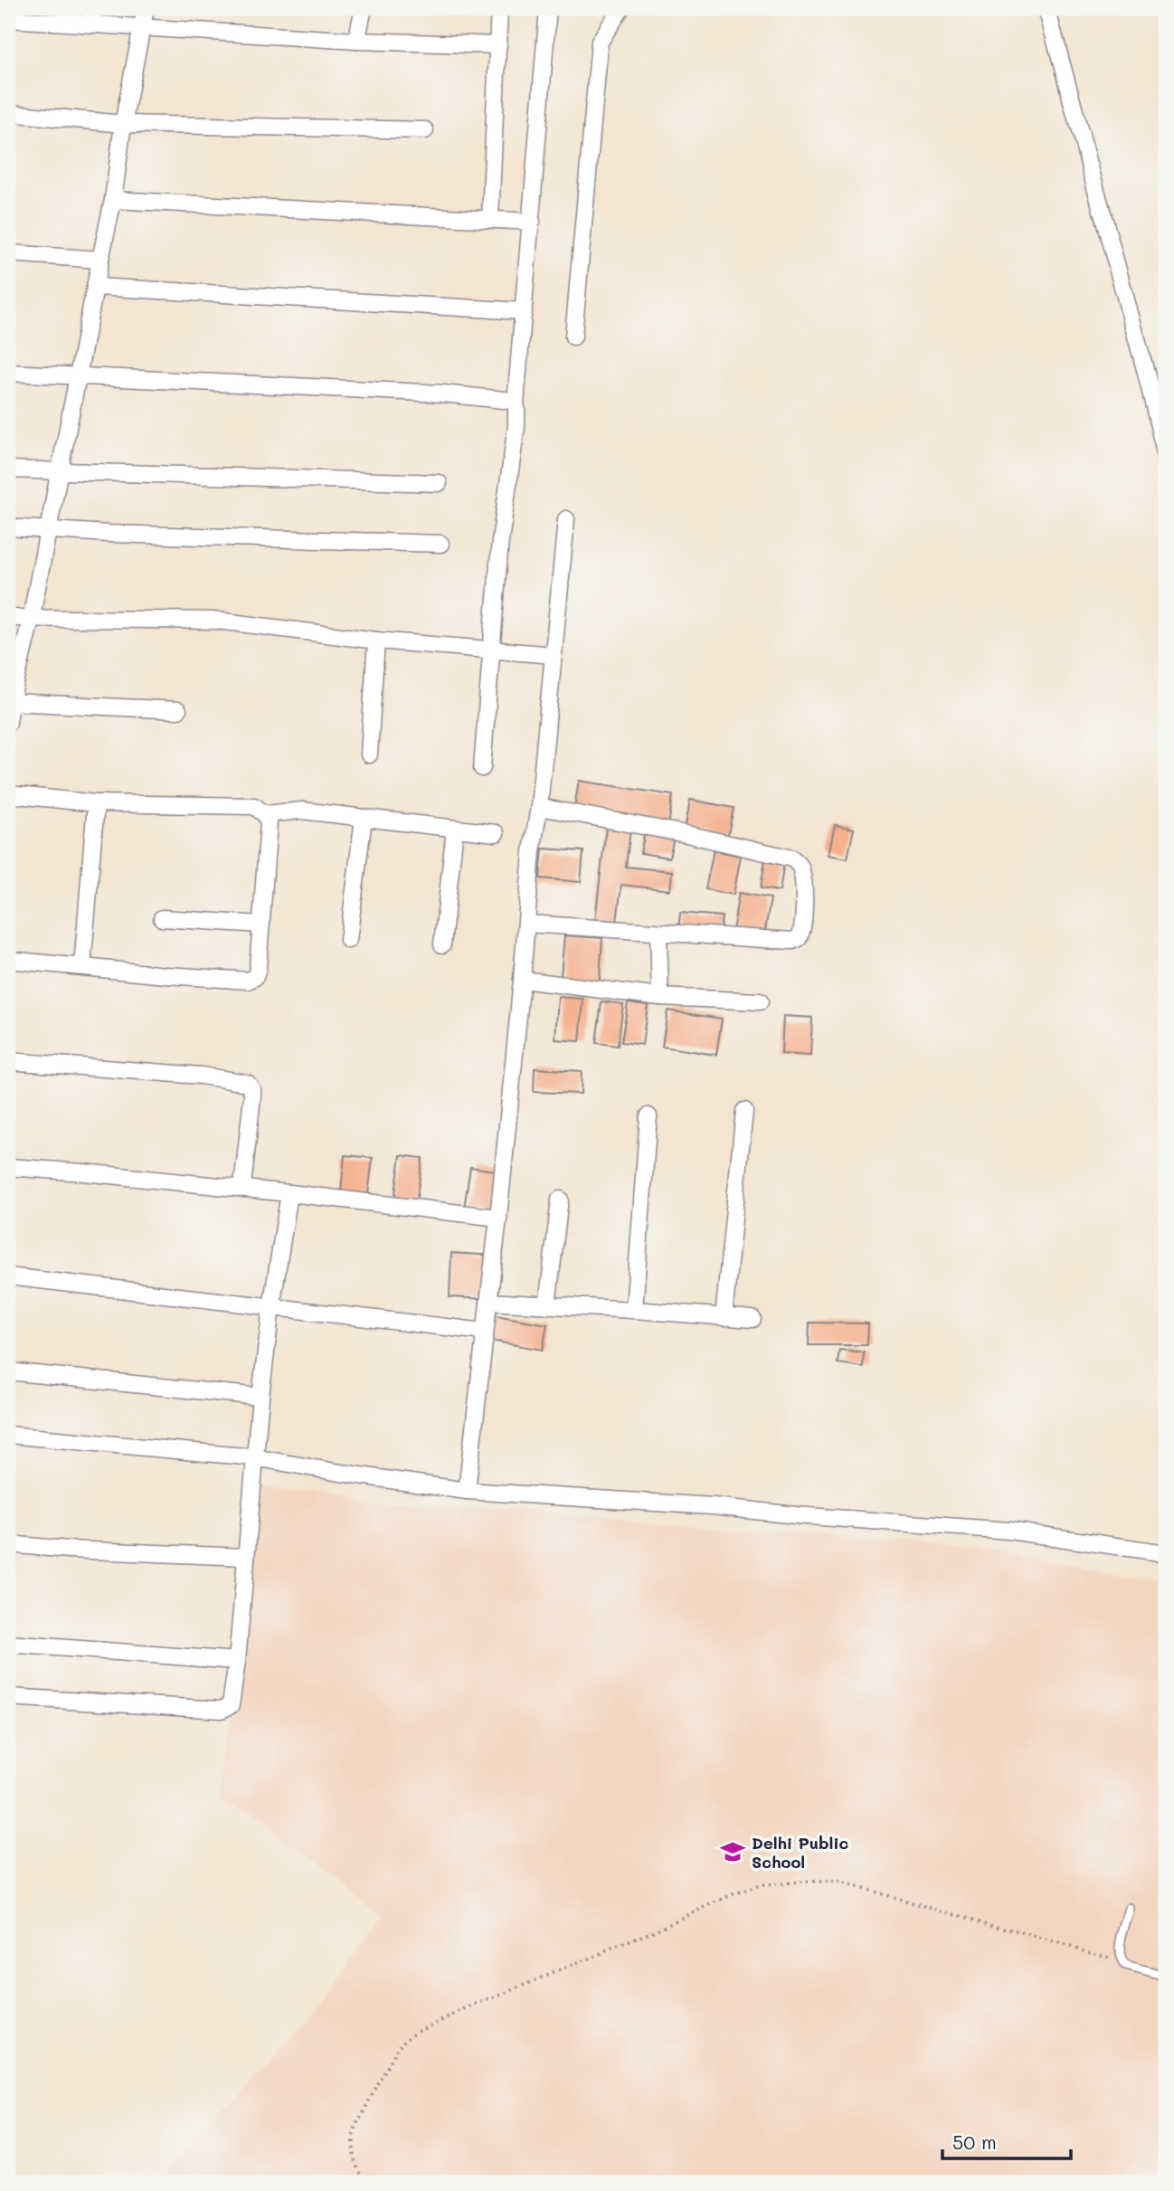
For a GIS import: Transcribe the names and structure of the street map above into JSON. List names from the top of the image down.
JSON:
{
  "places": {
    "school or university": ["Delhi Public School"]
  },
  "scale_bar": "50 m"
}
